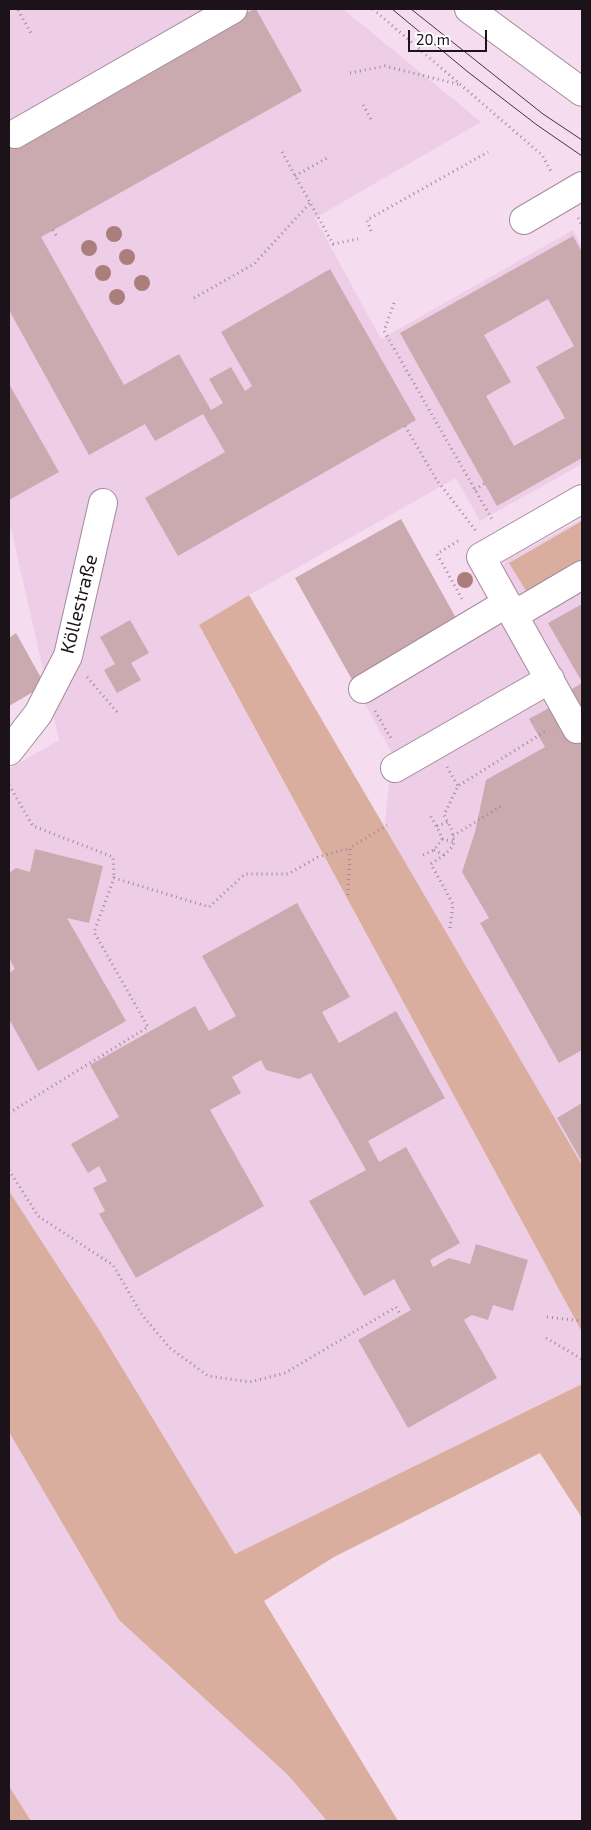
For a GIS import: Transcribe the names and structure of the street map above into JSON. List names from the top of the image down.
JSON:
{
  "streets": {
    "street": ["Köllestraße"]
  },
  "scale_bar": "20 m"
}
